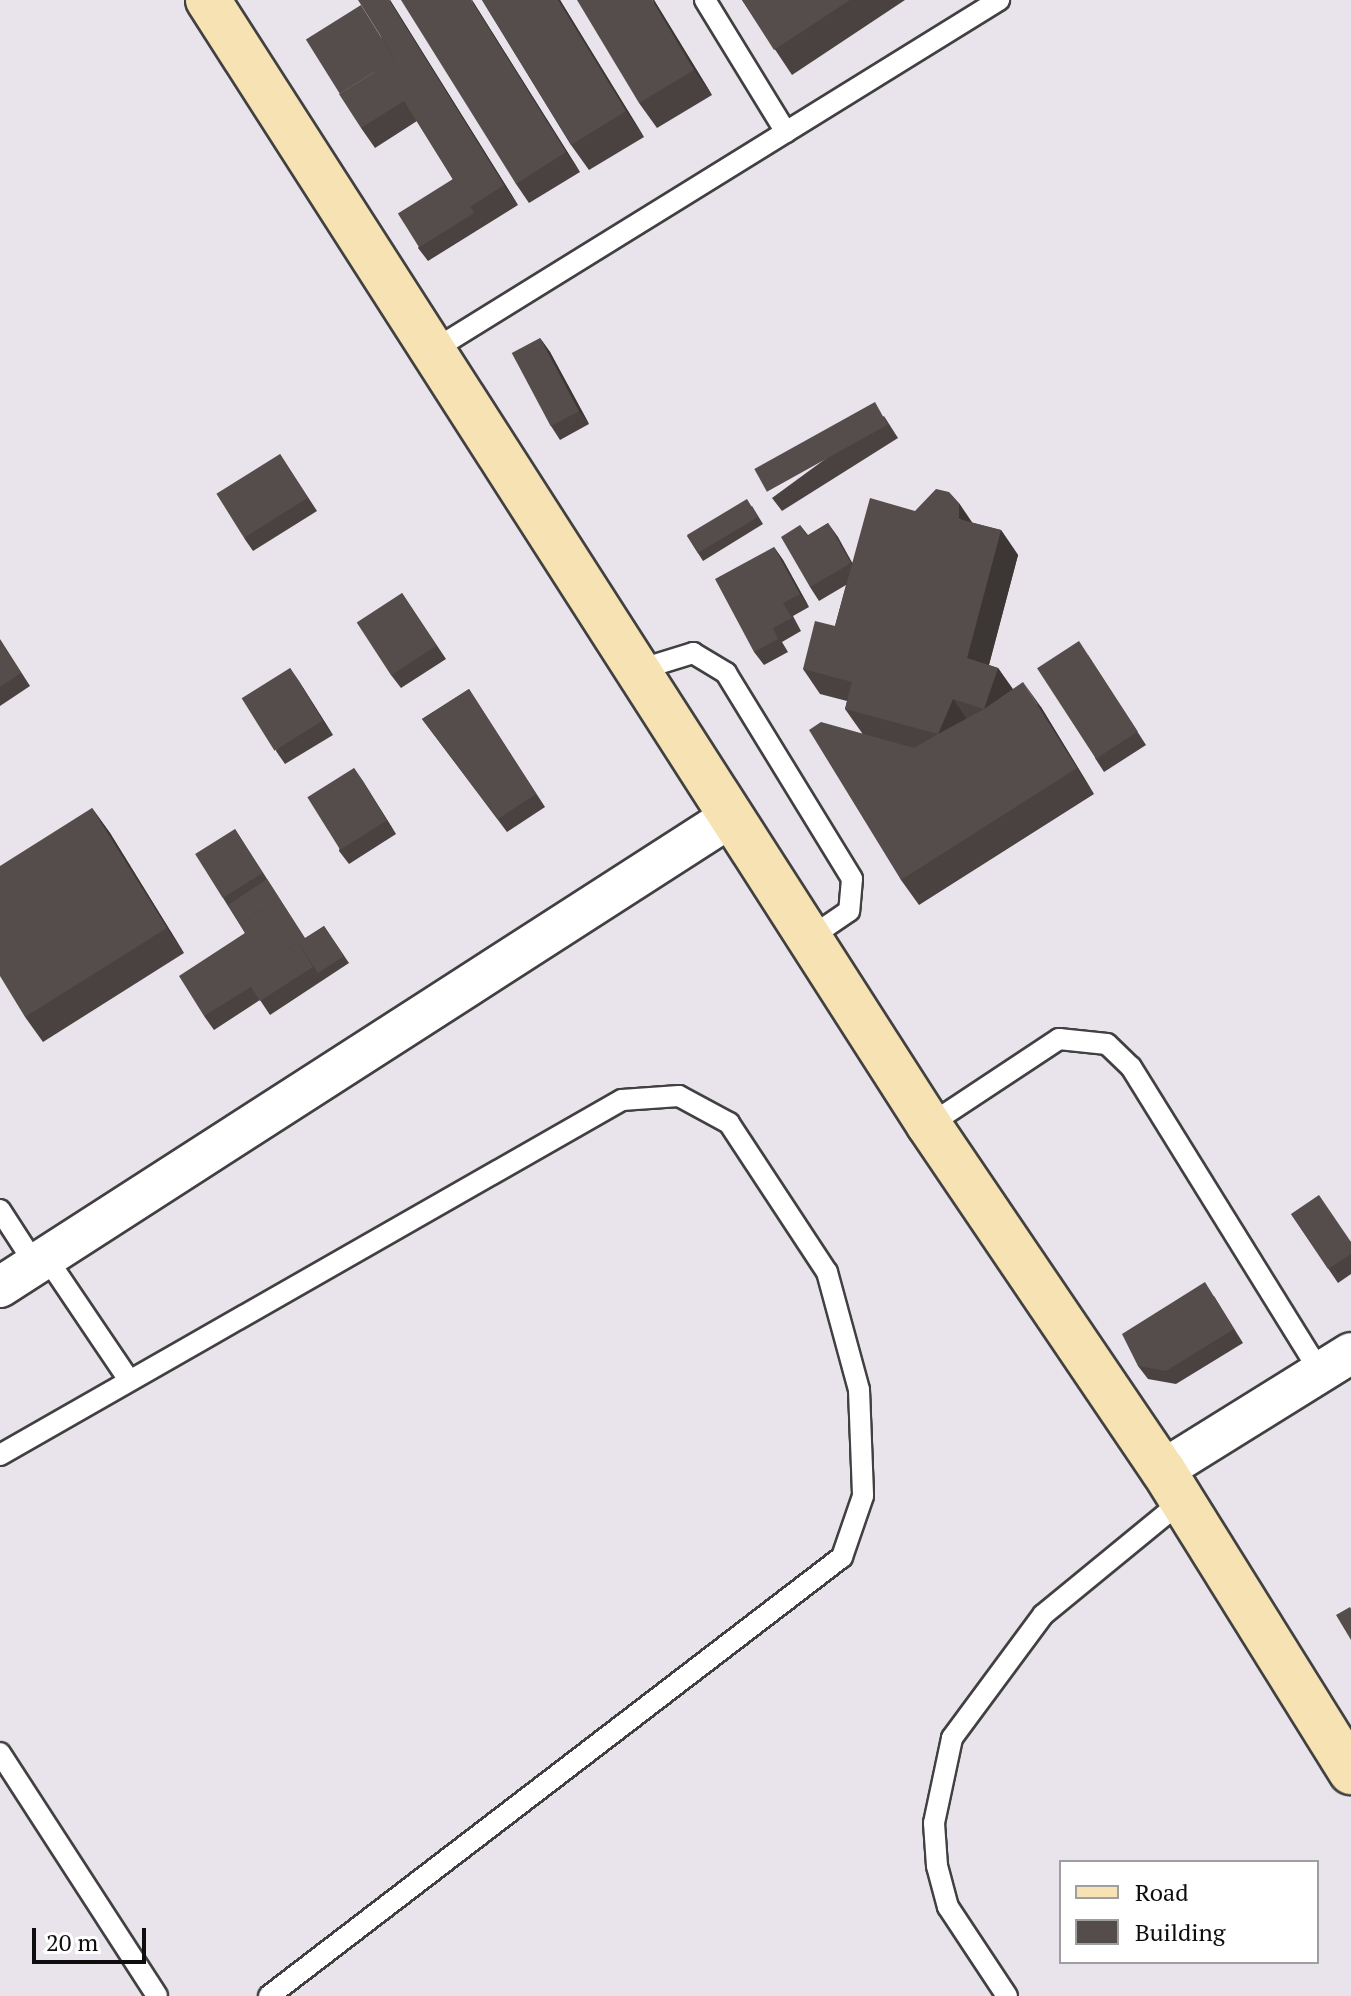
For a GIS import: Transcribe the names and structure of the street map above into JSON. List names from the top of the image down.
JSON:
{
  "legend": ["Road", "Building"],
  "scale_bar": "20 m"
}
